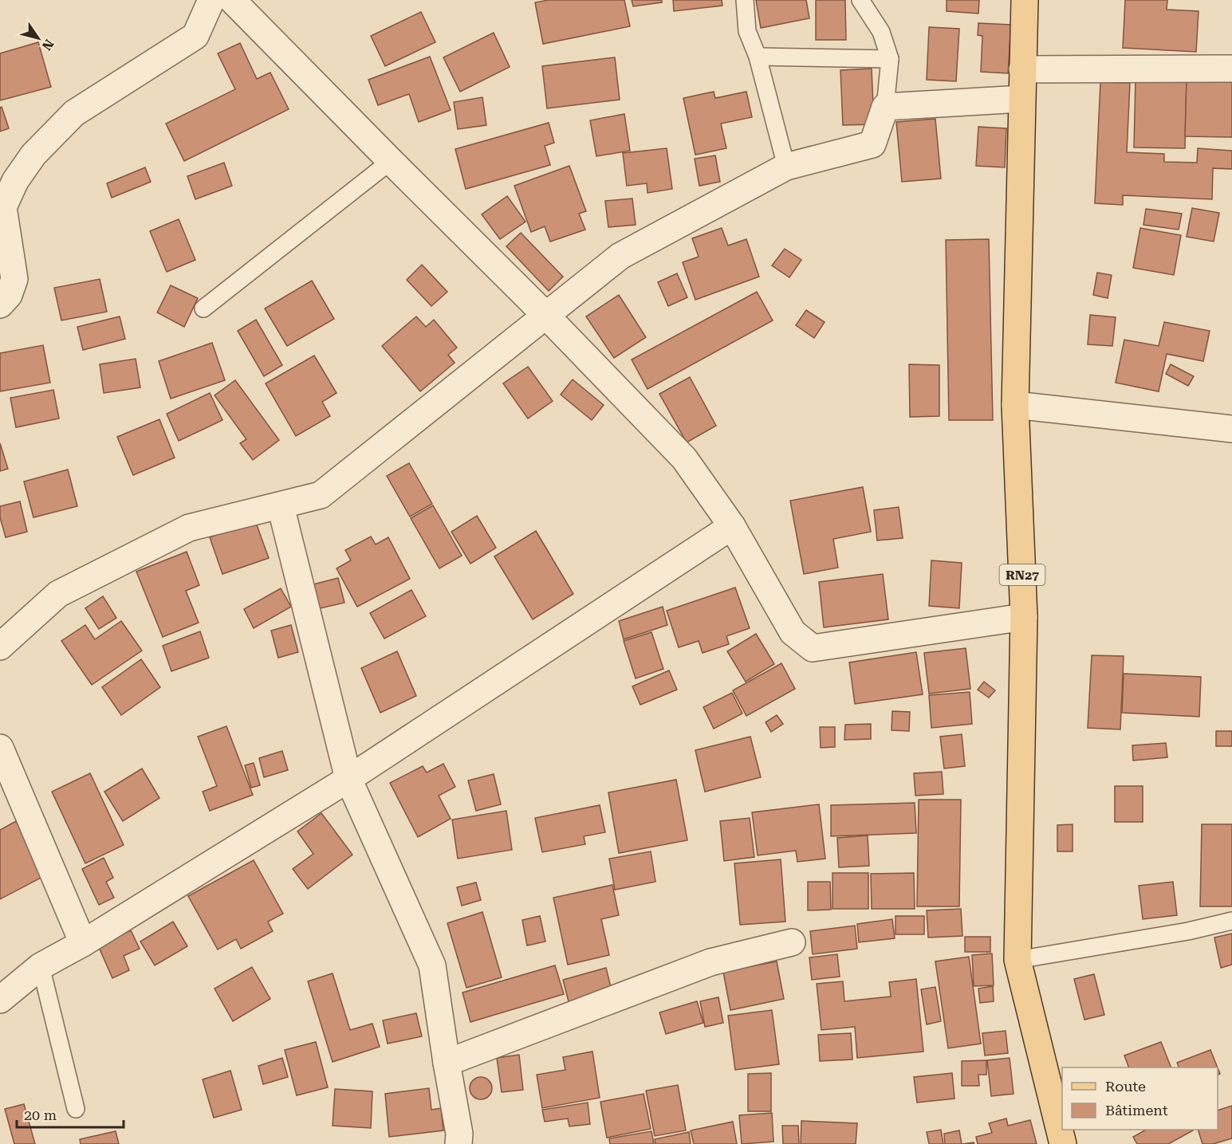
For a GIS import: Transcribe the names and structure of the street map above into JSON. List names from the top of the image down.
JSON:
{
  "streets": {
    "main road": ["RN27"]
  },
  "legend": ["Route", "Bâtiment"],
  "scale_bar": "20 m",
  "north": "bottom right"
}
